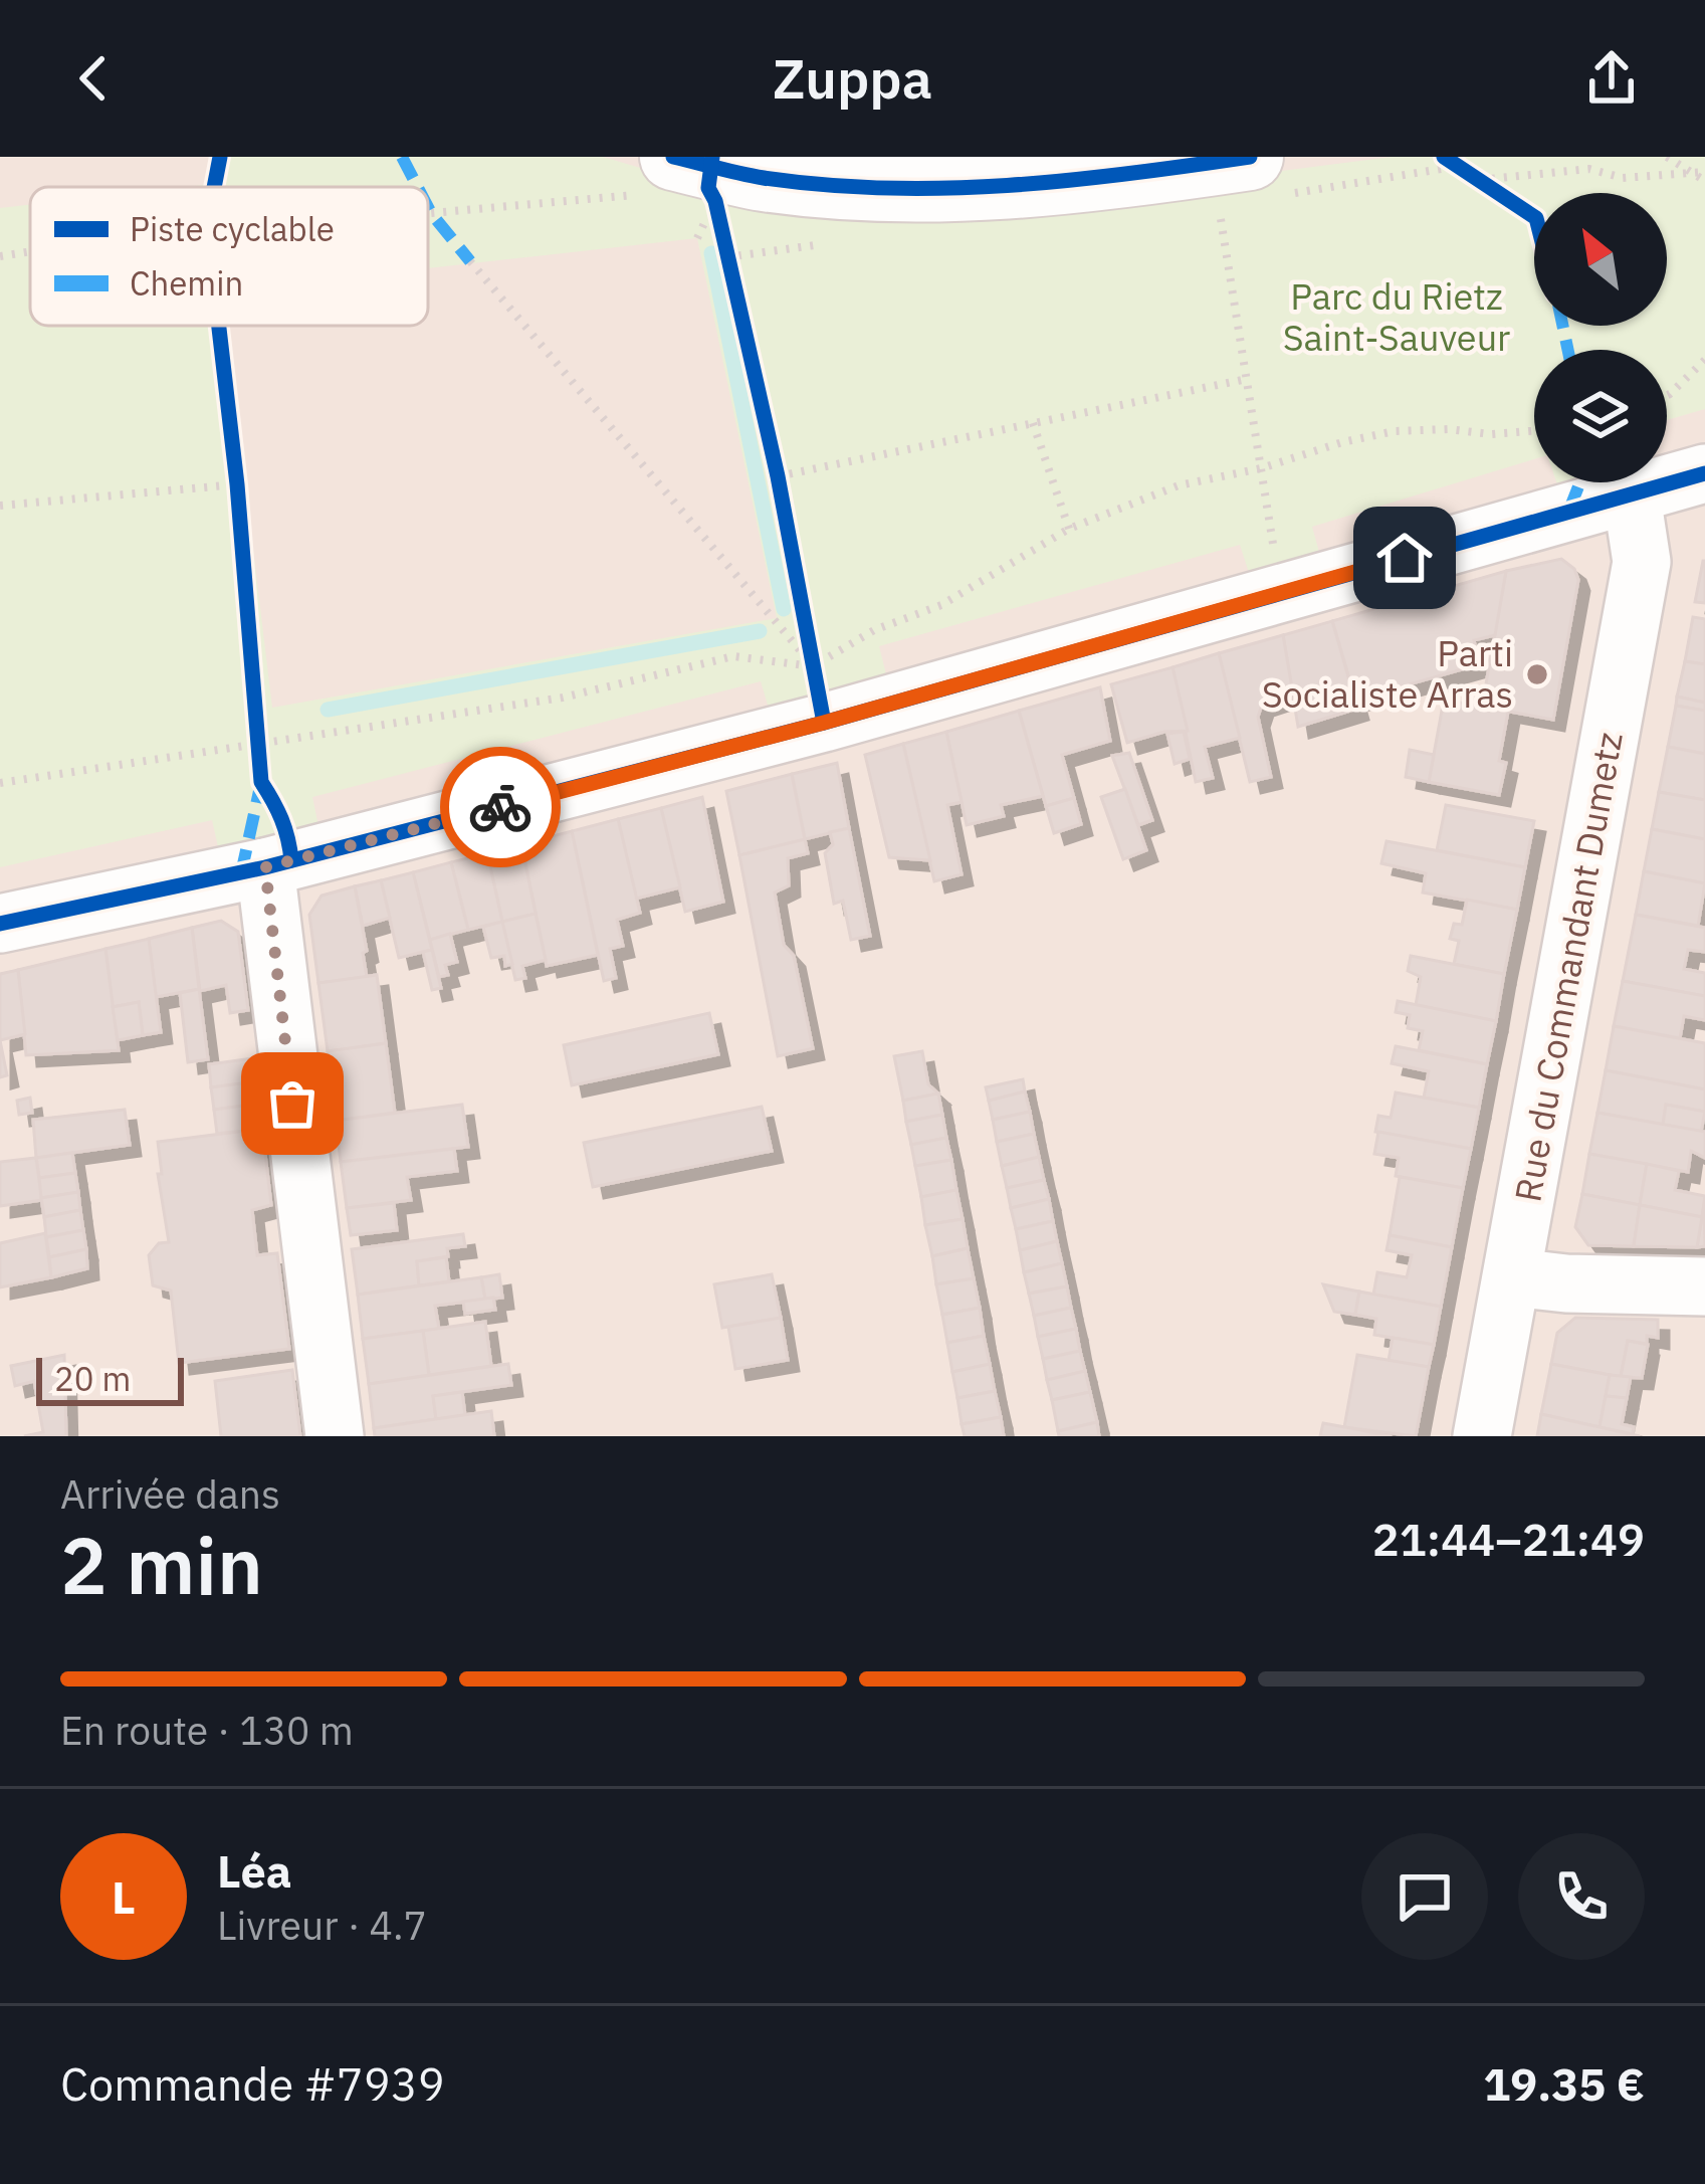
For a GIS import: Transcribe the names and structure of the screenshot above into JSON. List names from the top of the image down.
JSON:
{
  "streets": {
    "street": ["Rue du Commandant Dumetz"]
  },
  "parks": ["Parc du Rietz Saint-Sauveur"],
  "places": ["Parti Socialiste Arras"],
  "legend": ["Piste cyclable", "Chemin"],
  "scale_bar": "20 m",
  "north": "top left",
  "page": {
    "header": "Zuppa",
    "scale": "20 m",
    "heading": ["2 min", "Arrivée dans", "21:44–21:49"],
    "panel": [
      "Léa",
      "Livreur · 4.7",
      "Commande #7939",
      "19.35 €"
    ],
    "bar": "En route · 130 m",
    "round": "L"
  }
}
